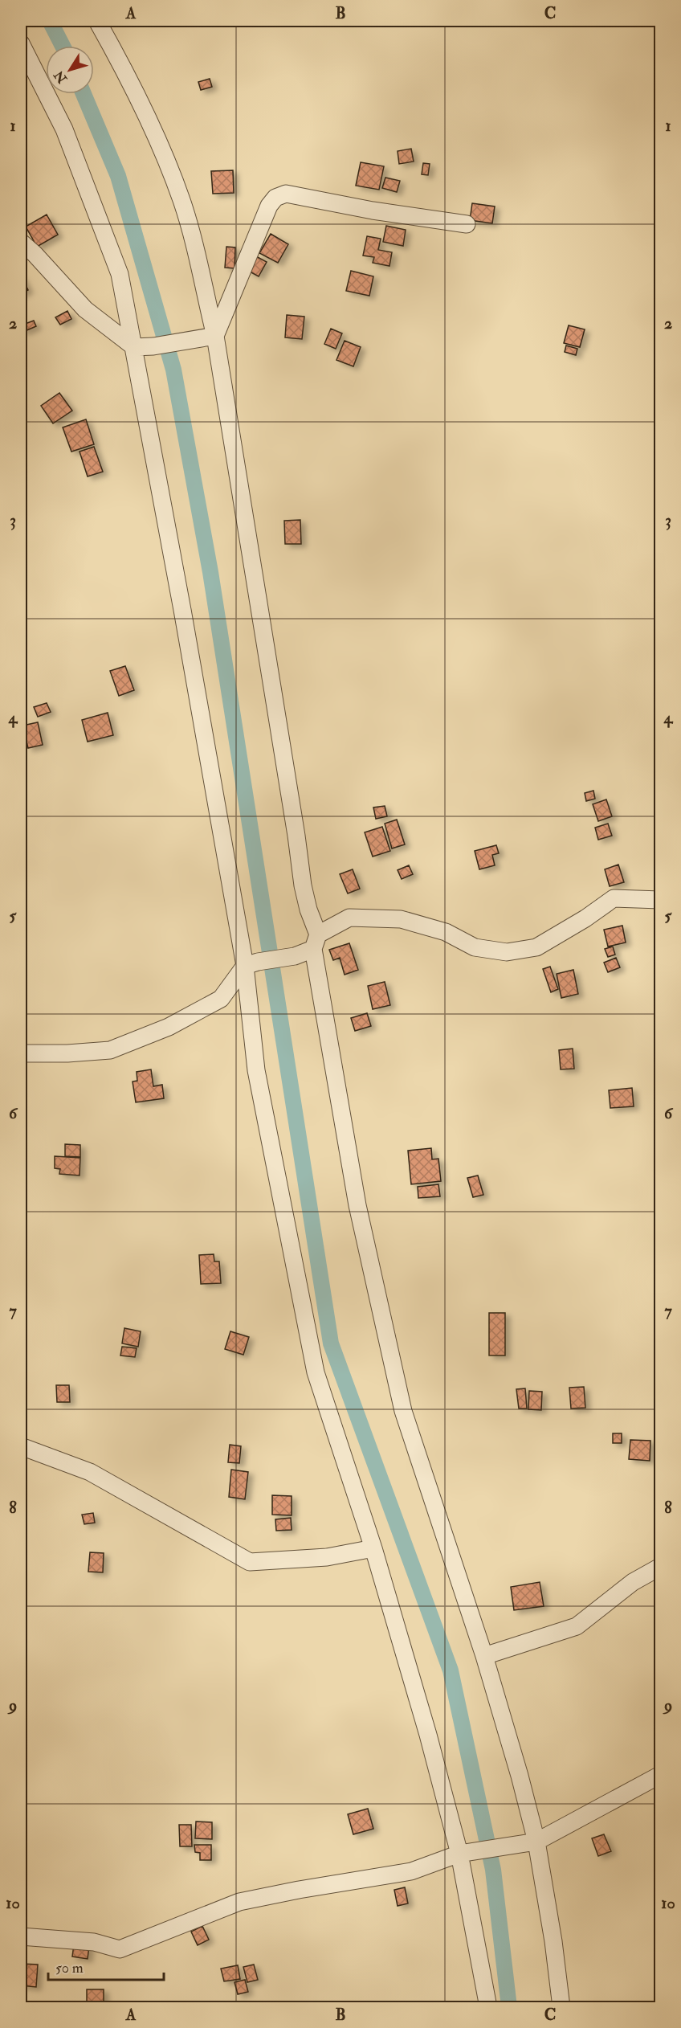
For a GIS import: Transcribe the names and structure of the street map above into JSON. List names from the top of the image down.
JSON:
{
  "scale_bar": "50 m",
  "north": "bottom left",
  "grid": {
    "columns": ["A", "B", "C"],
    "rows": [
      "1",
      "2",
      "3",
      "4",
      "5",
      "6",
      "7",
      "8",
      "9",
      "10"
    ]
  }
}
